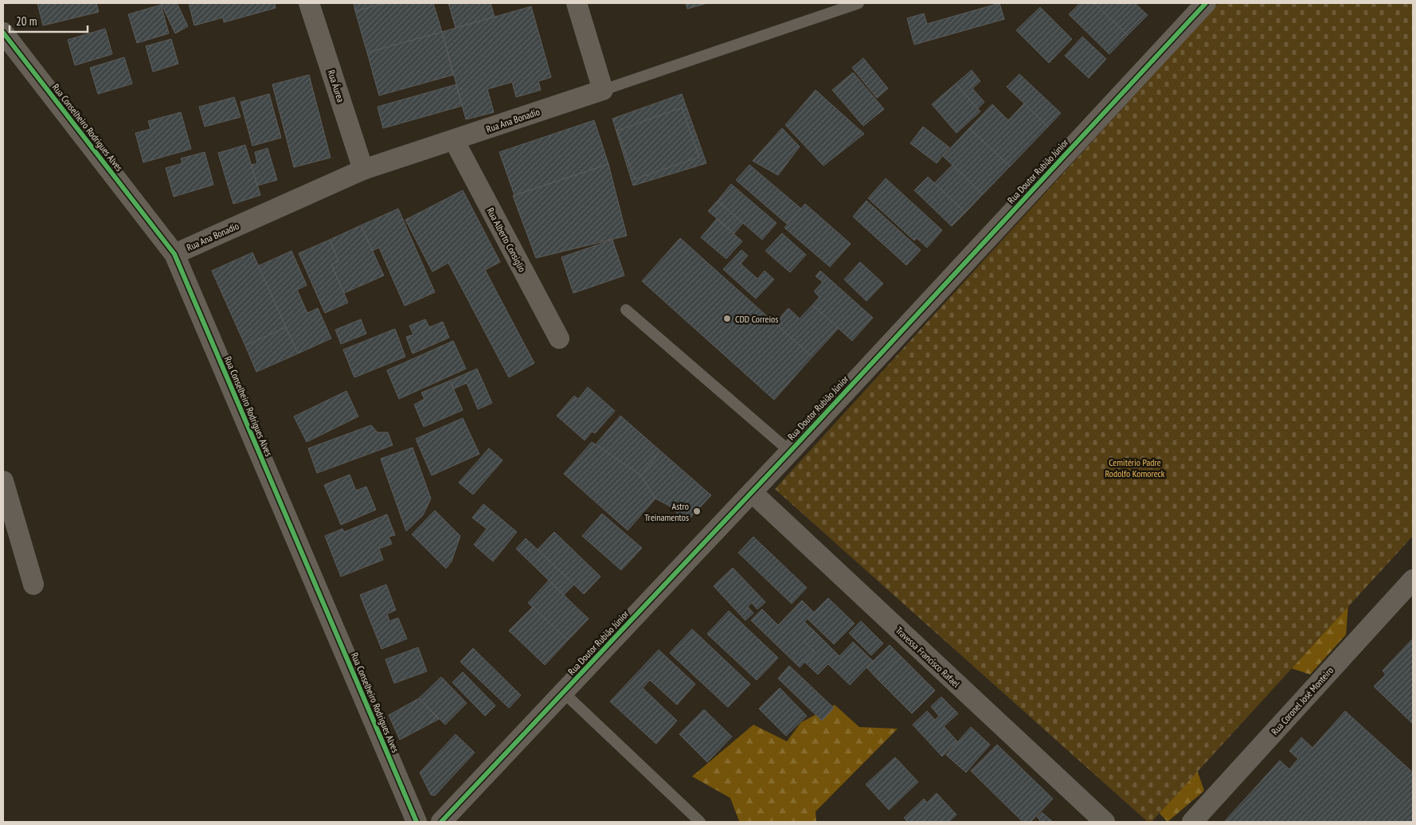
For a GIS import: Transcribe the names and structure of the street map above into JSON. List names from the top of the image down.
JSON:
{
  "streets": {
    "street": [
      "Rua Áurea",
      "Rua Ana Bonadio",
      "Rua Conselheiro Rodrigues Alves",
      "Rua Doutor Rubião Júnior",
      "Rua Alberto Consiglio",
      "Travessa Francisco Rafael",
      "Rua Coronel José Monteiro"
    ]
  },
  "crossings": [
    ["Rua Áurea", "Rua Ana Bonadio"],
    ["Rua Ana Bonadio", "Rua Conselheiro Rodrigues Alves"],
    ["Rua Ana Bonadio", "Rua Alberto Consiglio"],
    ["Rua Doutor Rubião Júnior", "Travessa Francisco Rafael"]
  ],
  "parks": ["Cemitério Padre Rodolfo Komoreck"],
  "places": ["CDD Correios", "Astro Treinamentos"],
  "scale_bar": "20 m"
}
